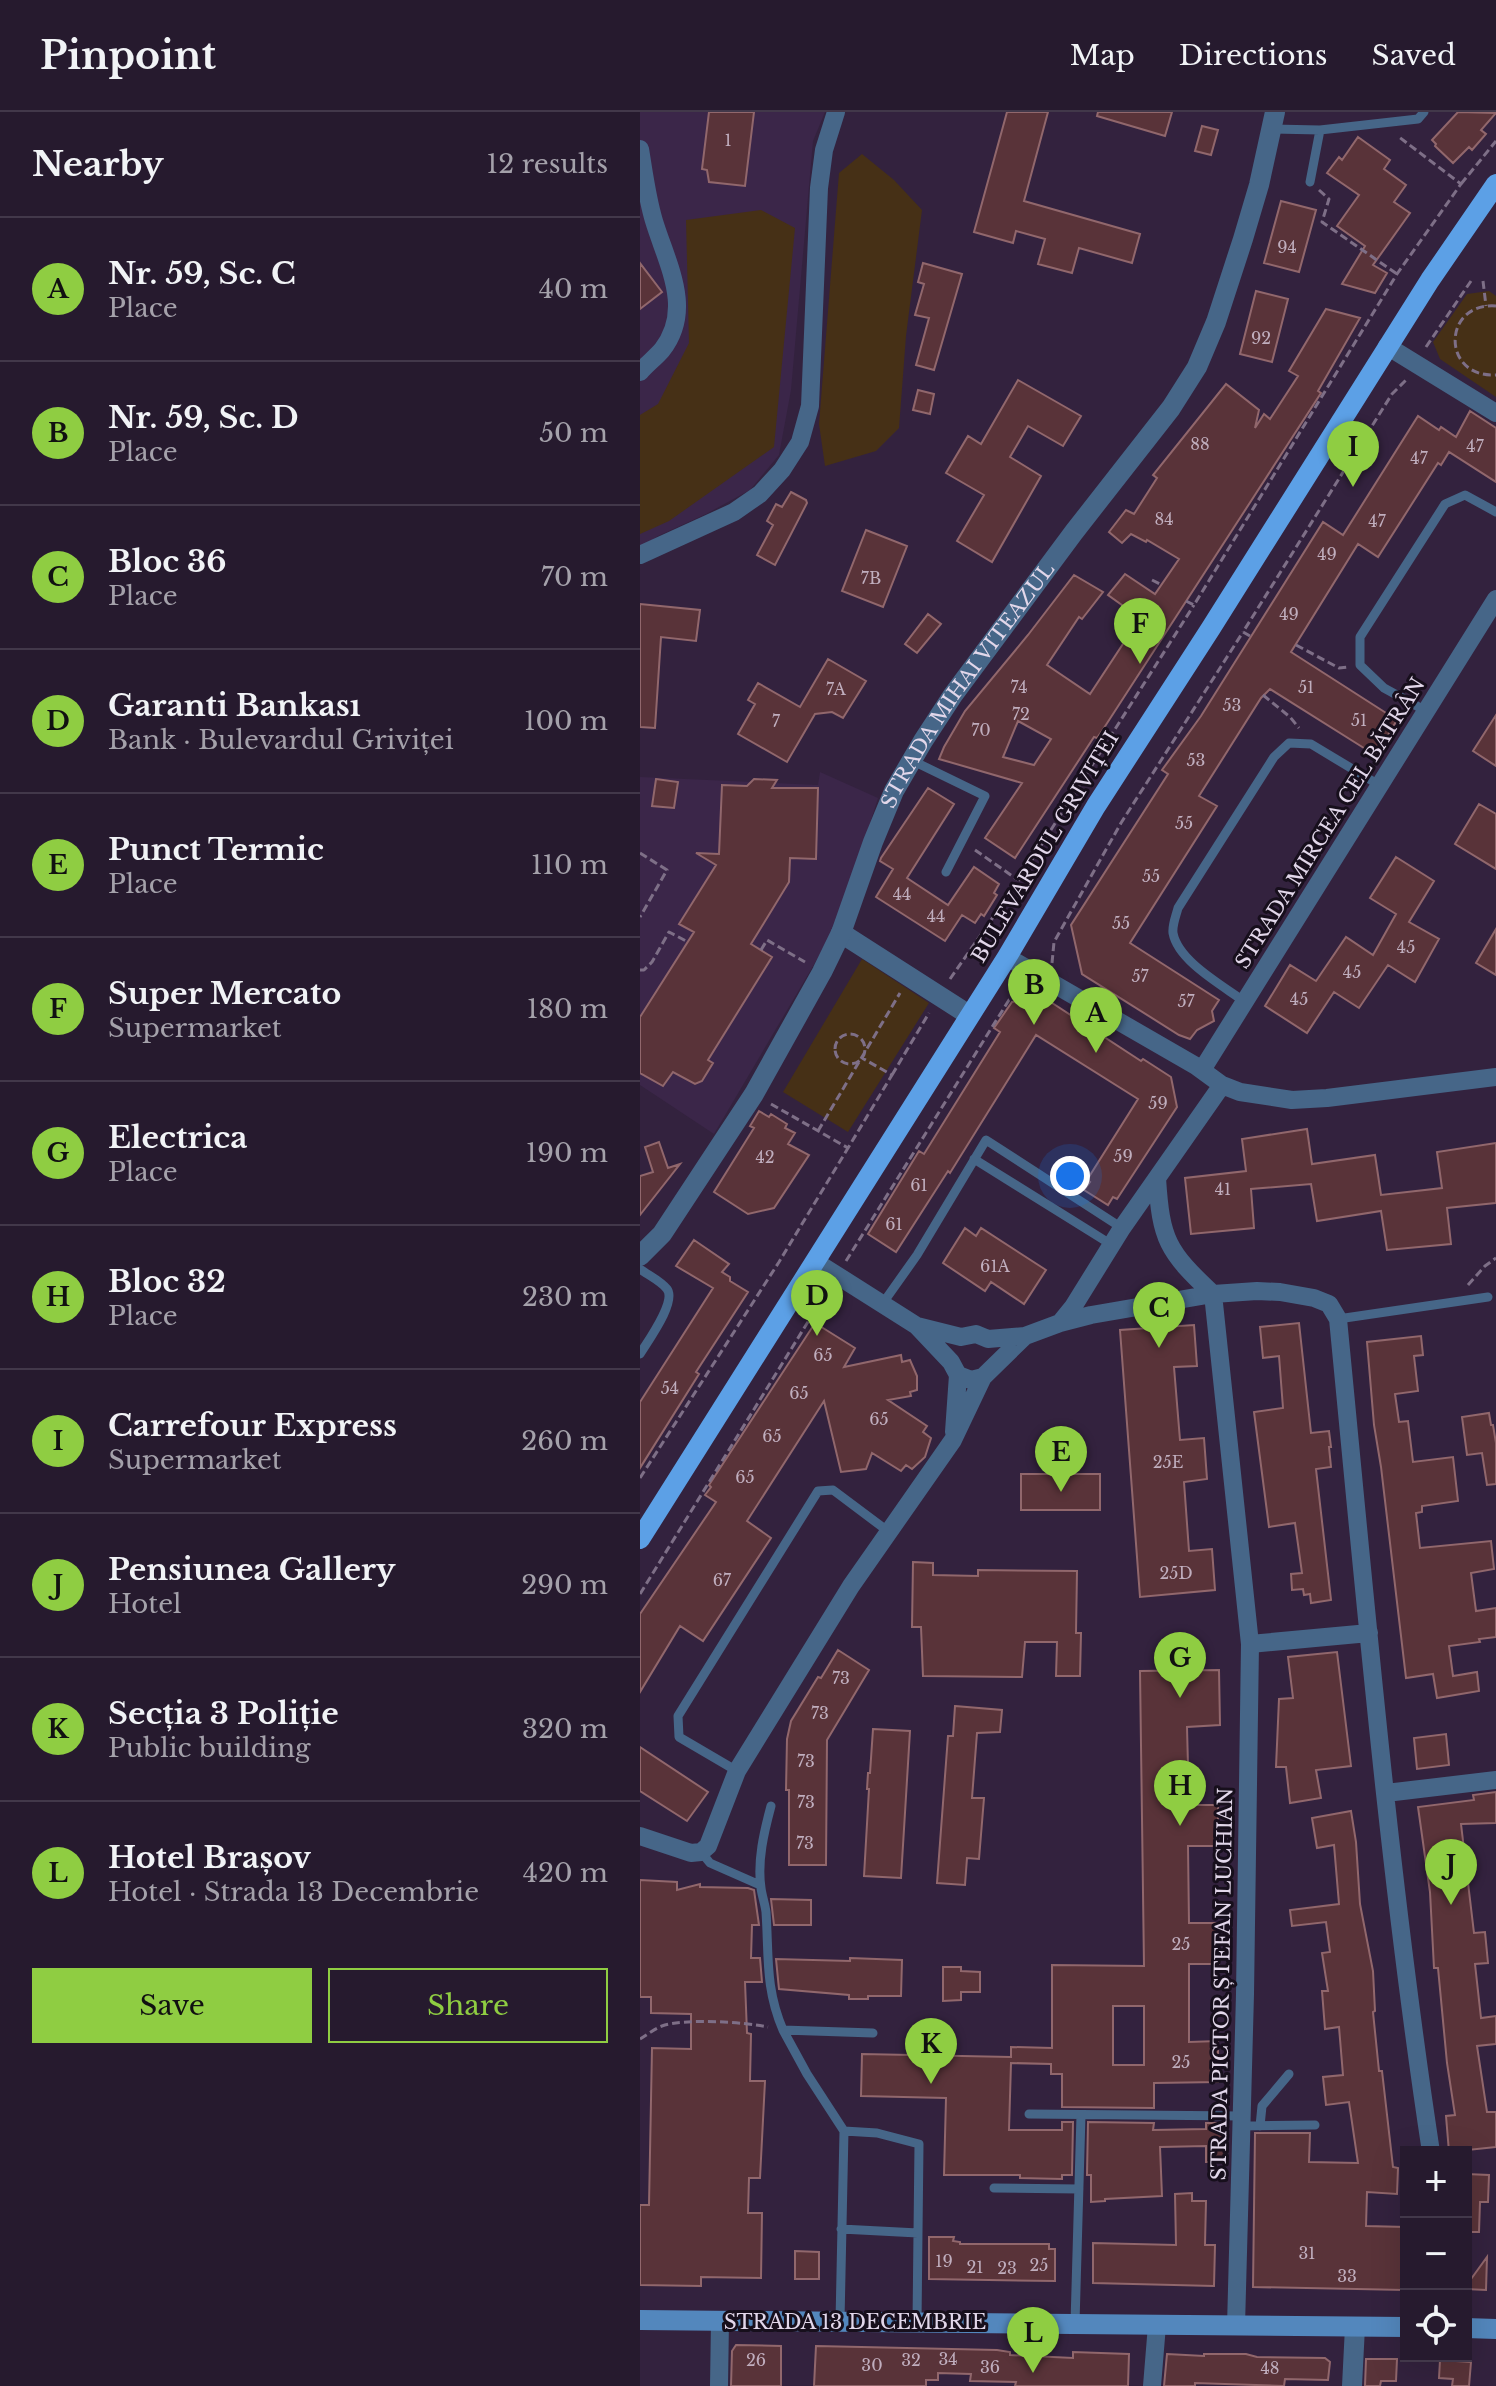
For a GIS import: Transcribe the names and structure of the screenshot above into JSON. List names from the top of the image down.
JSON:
{
  "streets": {
    "main road": ["BULEVARDUL GRIVIȚEI", "STRADA 13 DECEMBRIE"],
    "street": ["STRADA MIHAI VITEAZUL", "STRADA MIRCEA CEL BĂTRÂN", "STRADA PICTOR ȘTEFAN LUCHIAN"]
  },
  "crossings": [
    ["STRADA PICTOR ȘTEFAN LUCHIAN", "STRADA 13 DECEMBRIE"]
  ],
  "house_numbers": [
    "1",
    "94",
    "92",
    "88",
    "47",
    "47",
    "84",
    "47",
    "49",
    "7B",
    "49",
    "74",
    "51",
    "7A",
    "53",
    "72",
    "51",
    "7",
    "70",
    "53",
    "55",
    "55",
    "44",
    "44",
    "55",
    "45",
    "45",
    "57",
    "45",
    "57",
    "59",
    "59",
    "42",
    "61",
    "41",
    "61",
    "61A",
    "65",
    "54",
    "65",
    "65",
    "65",
    "25E",
    "65",
    "25D",
    "67",
    "73",
    "73",
    "73",
    "73",
    "73",
    "25",
    "25",
    "31",
    "19",
    "25",
    "21",
    "23",
    "33",
    "34",
    "26",
    "32",
    "30",
    "36",
    "48"
  ],
  "page": {
    "header": "Pinpoint",
    "nav": ["Map", "Directions", "Saved"],
    "heading": ["Nearby", "12 results"],
    "list": [
      {
        "mark": "A",
        "name": "Nr. 59, Sc. C",
        "note": "Place",
        "value": "40 m"
      },
      {
        "mark": "B",
        "name": "Nr. 59, Sc. D",
        "note": "Place",
        "value": "50 m"
      },
      {
        "mark": "C",
        "name": "Bloc 36",
        "note": "Place",
        "value": "70 m"
      },
      {
        "mark": "D",
        "name": "Garanti Bankası",
        "note": "Bank · Bulevardul Griviței",
        "value": "100 m"
      },
      {
        "mark": "E",
        "name": "Punct Termic",
        "note": "Place",
        "value": "110 m"
      },
      {
        "mark": "F",
        "name": "Super Mercato",
        "note": "Supermarket",
        "value": "180 m"
      },
      {
        "mark": "G",
        "name": "Electrica",
        "note": "Place",
        "value": "190 m"
      },
      {
        "mark": "H",
        "name": "Bloc 32",
        "note": "Place",
        "value": "230 m"
      },
      {
        "mark": "I",
        "name": "Carrefour Express",
        "note": "Supermarket",
        "value": "260 m"
      },
      {
        "mark": "J",
        "name": "Pensiunea Gallery",
        "note": "Hotel",
        "value": "290 m"
      },
      {
        "mark": "K",
        "name": "Secția 3 Poliție",
        "note": "Public building",
        "value": "320 m"
      },
      {
        "mark": "L",
        "name": "Hotel Brașov",
        "note": "Hotel · Strada 13 Decembrie",
        "value": "420 m"
      }
    ],
    "pins": [
      "I",
      "F",
      "B",
      "A",
      "D",
      "C",
      "E",
      "G",
      "H",
      "J",
      "K",
      "L"
    ],
    "buttons": ["Save", "Share"],
    "map_buttons": ["+", "−"]
  }
}
